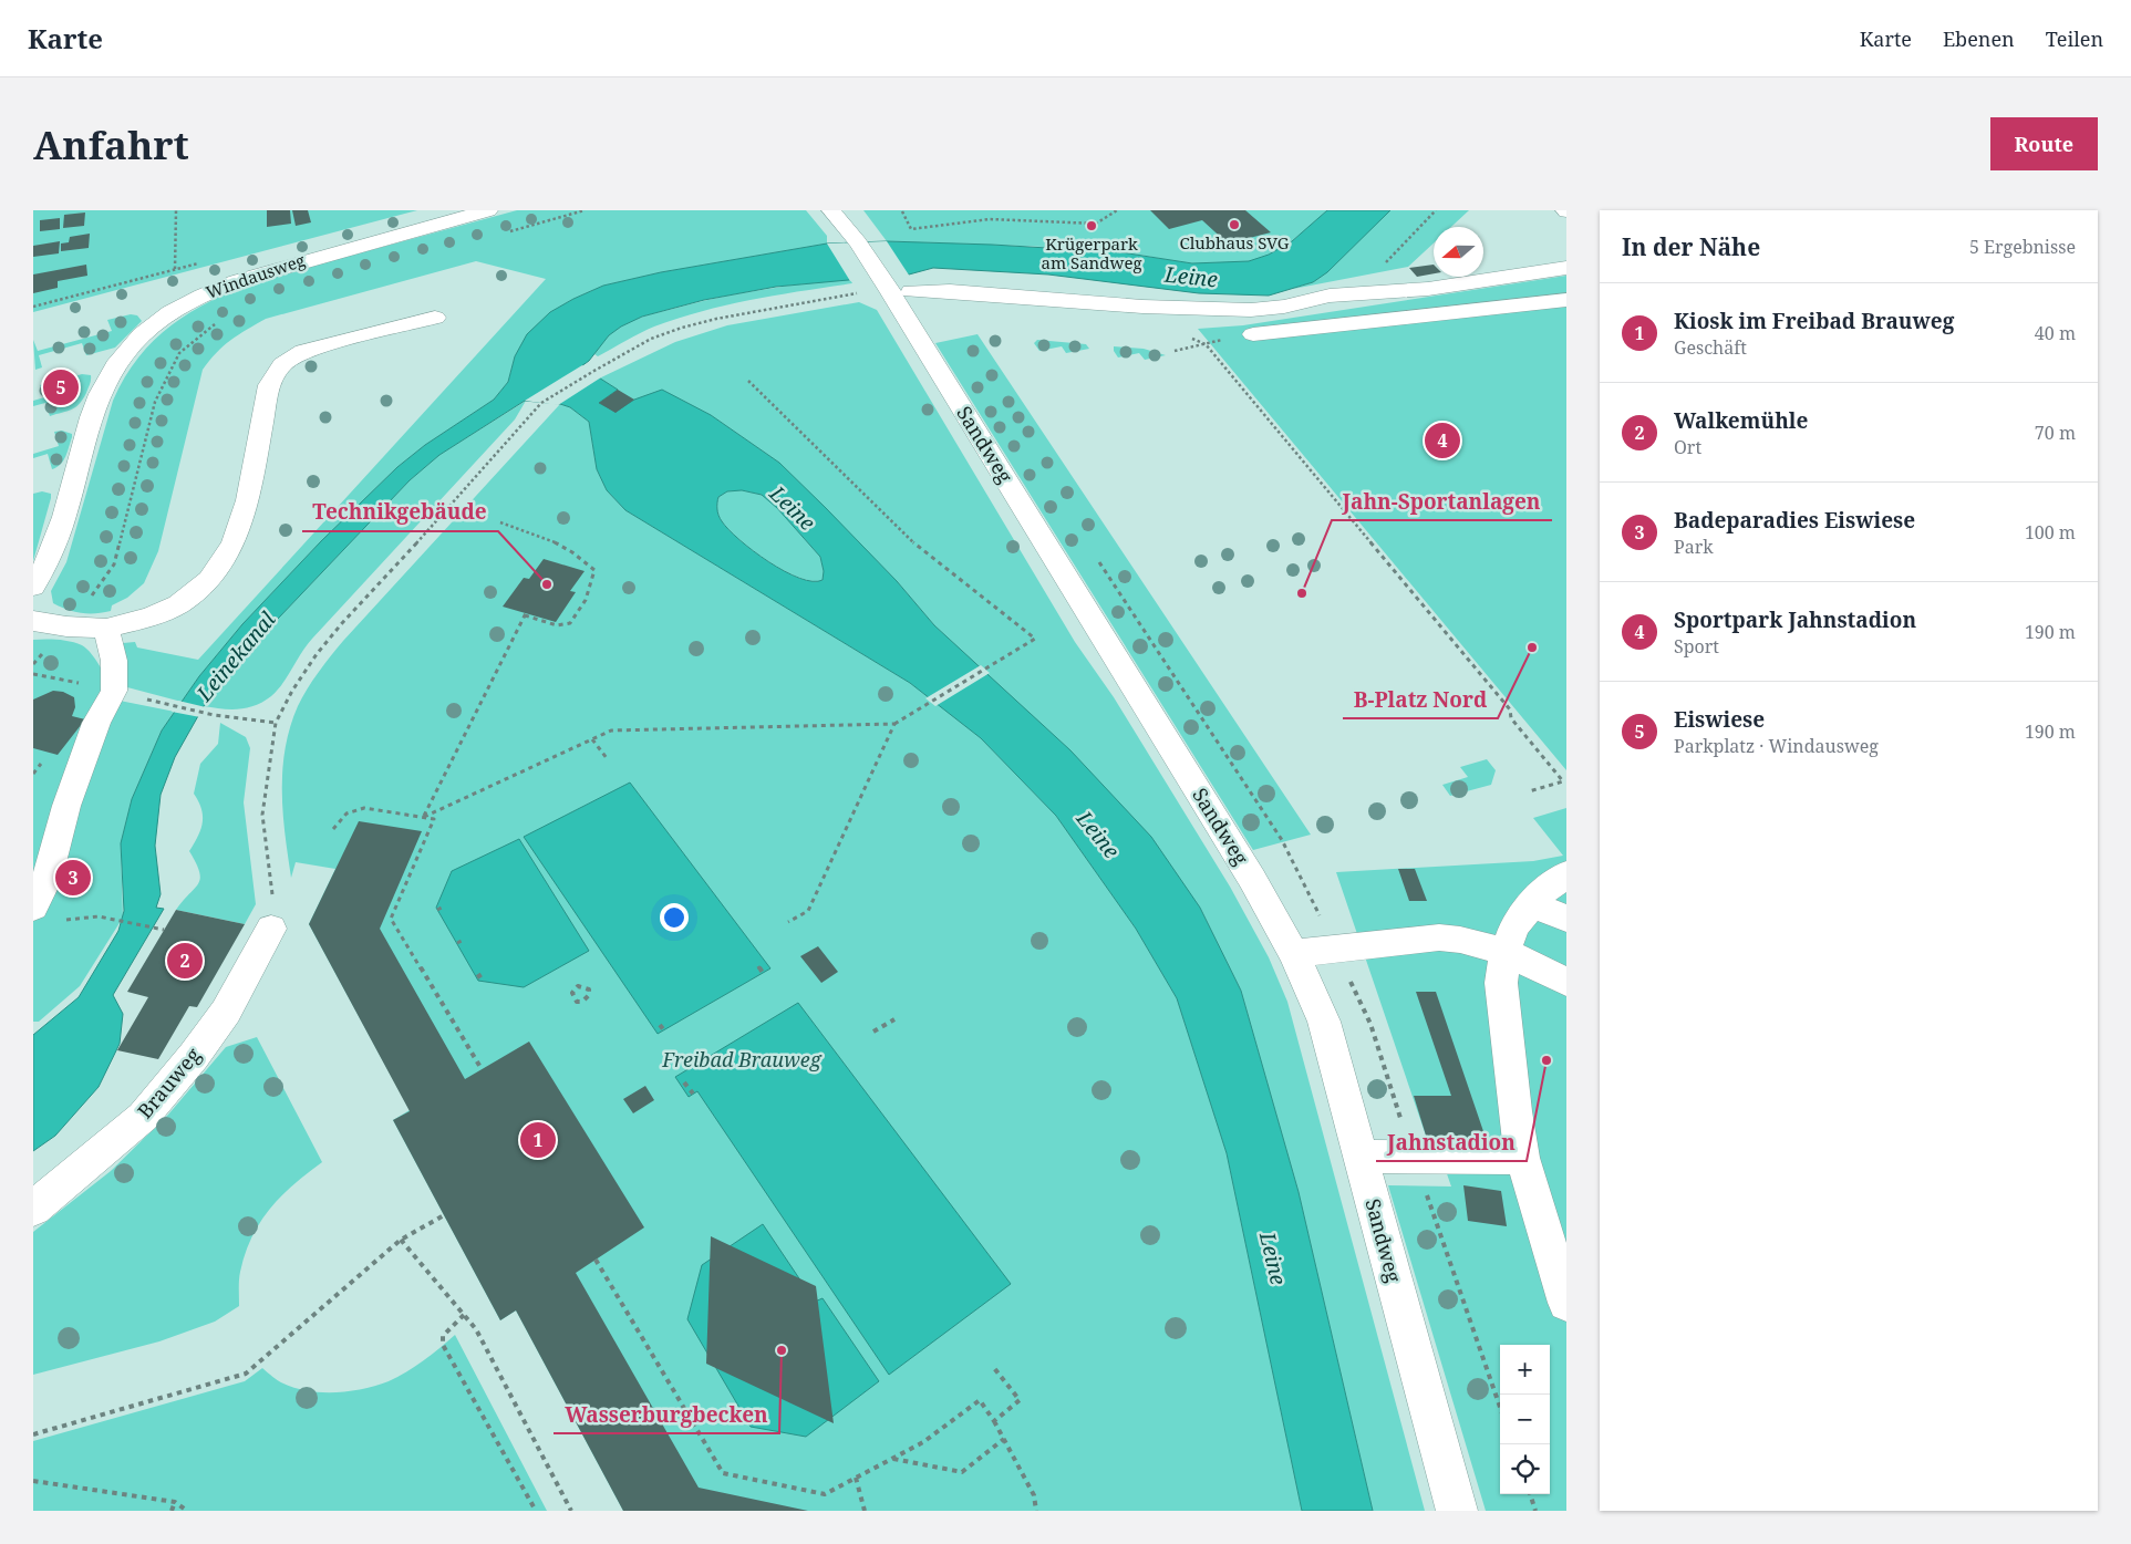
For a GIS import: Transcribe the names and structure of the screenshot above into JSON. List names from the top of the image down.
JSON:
{
  "streets": {
    "street": ["Windausweg", "Sandweg", "Brauweg"]
  },
  "water": ["Leine", "Leinekanal"],
  "parks": ["Freibad Brauweg"],
  "places": [
    "Clubhaus SVG",
    "Krügerpark am Sandweg",
    "Technikgebäude",
    "Jahn-Sportanlagen",
    "B-Platz Nord",
    "Jahnstadion",
    "Wasserburgbecken"
  ],
  "north": "left",
  "page": {
    "header": "Karte",
    "nav": ["Karte", "Ebenen", "Teilen"],
    "buttons": "Route",
    "title": "Anfahrt",
    "heading": ["In der Nähe", "5 Ergebnisse"],
    "list": [
      {
        "mark": "1",
        "name": "Kiosk im Freibad Brauweg",
        "note": "Geschäft",
        "value": "40 m"
      },
      {
        "mark": "2",
        "name": "Walkemühle",
        "note": "Ort",
        "value": "70 m"
      },
      {
        "mark": "3",
        "name": "Badeparadies Eiswiese",
        "note": "Park",
        "value": "100 m"
      },
      {
        "mark": "4",
        "name": "Sportpark Jahnstadion",
        "note": "Sport",
        "value": "190 m"
      },
      {
        "mark": "5",
        "name": "Eiswiese",
        "note": "Parkplatz · Windausweg",
        "value": "190 m"
      }
    ],
    "pins": [
      "5",
      "4",
      "3",
      "2",
      "1"
    ],
    "map_buttons": ["+", "−"]
  }
}
